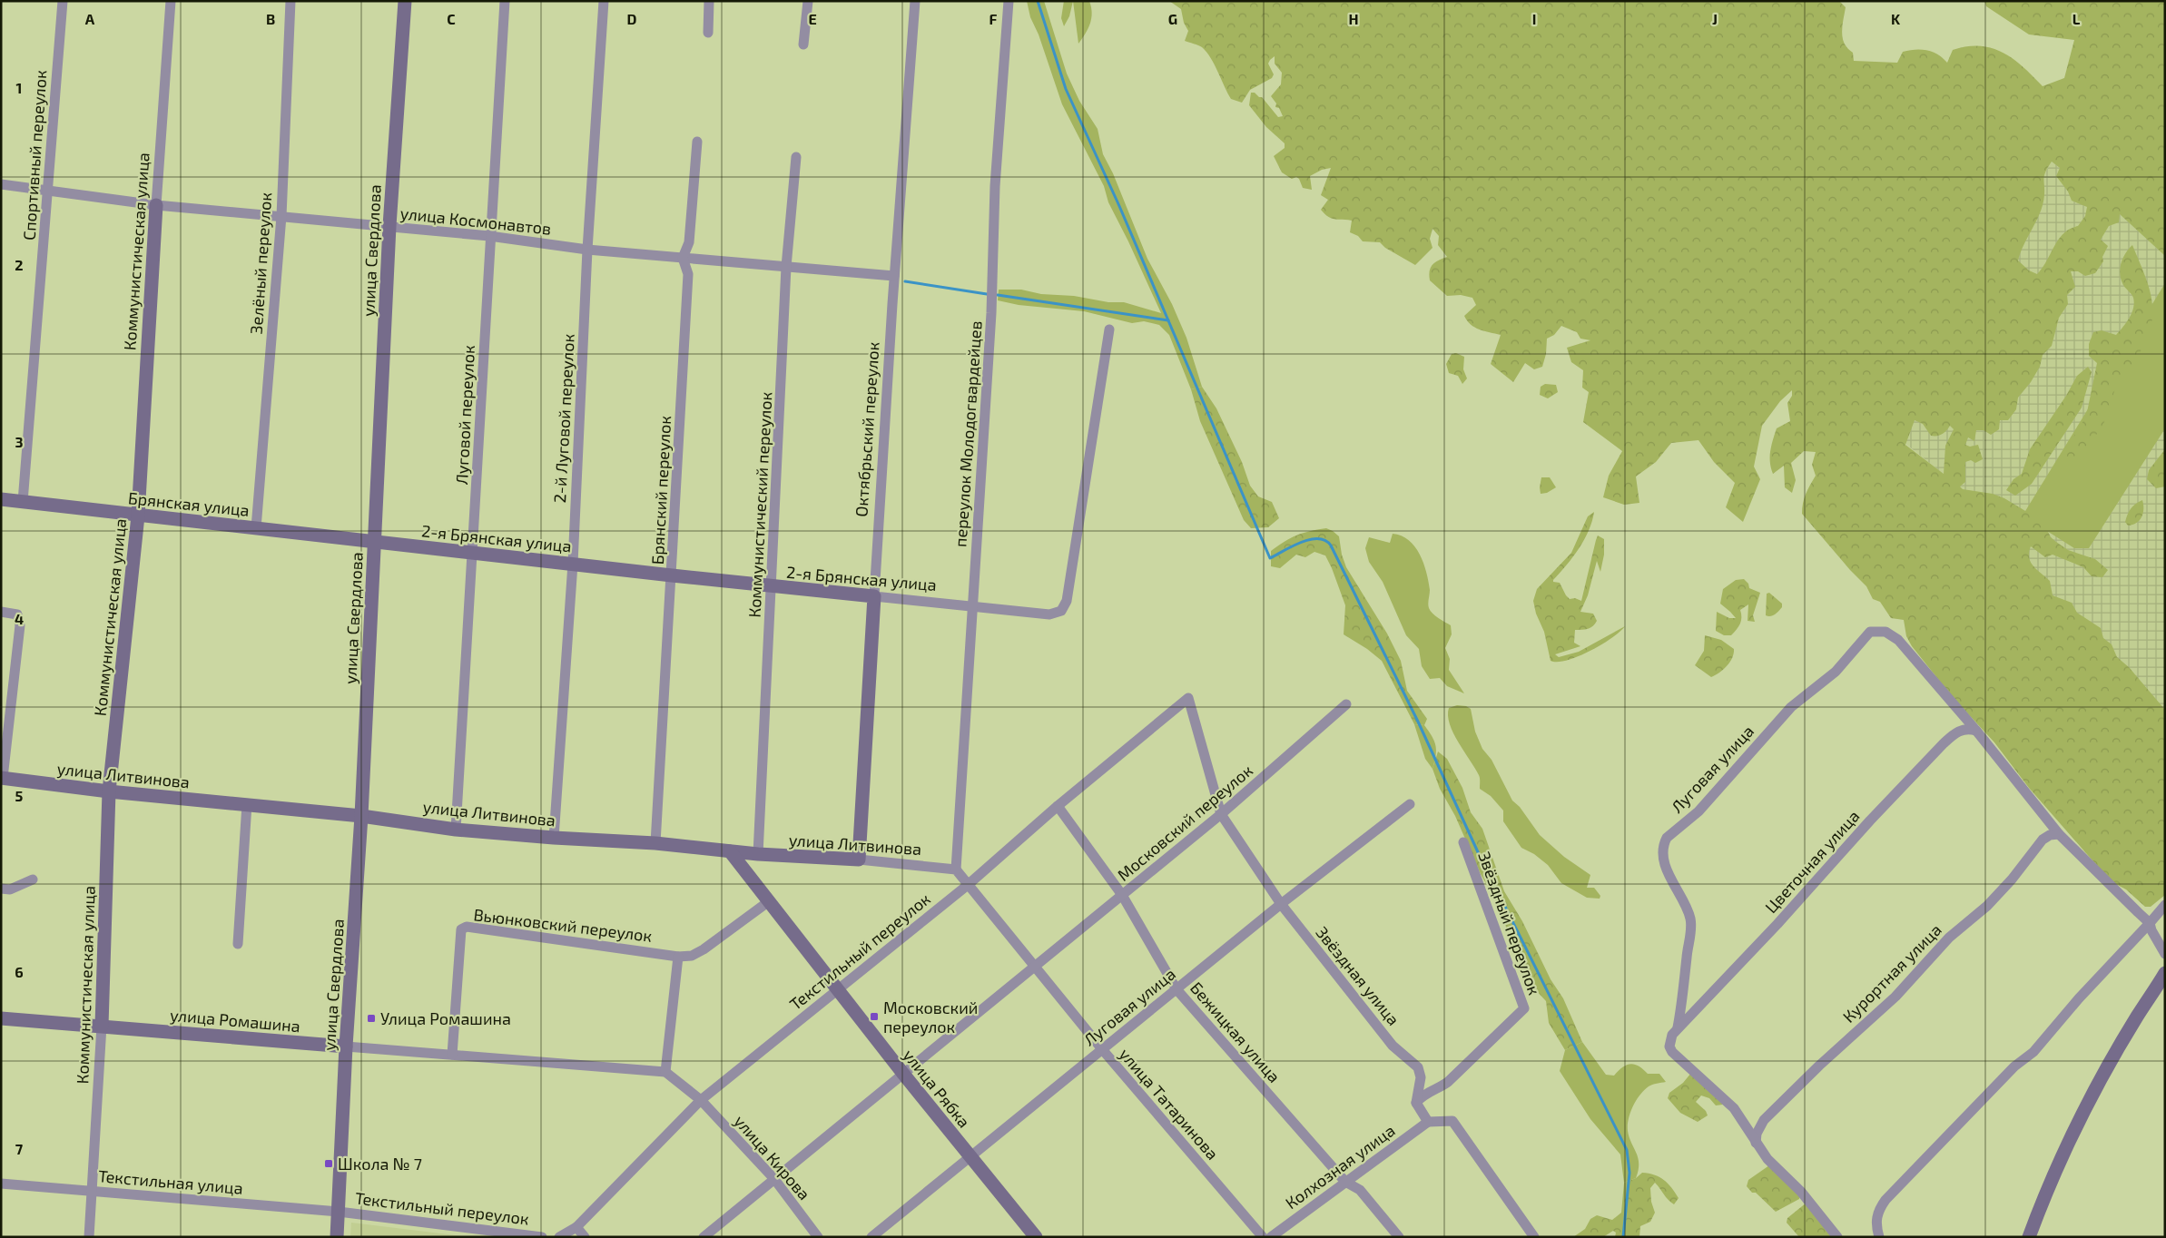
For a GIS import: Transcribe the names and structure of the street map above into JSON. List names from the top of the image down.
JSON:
{
  "streets": {
    "street": [
      "Спортивный переулок",
      "улица Космонавтов",
      "улица Свердлова",
      "Коммунистическая улица",
      "Зелёный переулок",
      "Луговой переулок",
      "2-й Луговой переулок",
      "Октябрьский переулок",
      "переулок Молодогвардейцев",
      "Брянский переулок",
      "Брянская улица",
      "Коммунистический переулок",
      "2-я Брянская улица",
      "Луговая улица",
      "улица Литвинова",
      "Московский переулок",
      "Цветочная улица",
      "Звёздный переулок",
      "Вьюнковский переулок",
      "Текстильный переулок",
      "Курортная улица",
      "Звёздная улица",
      "улица Ромашина",
      "Бежицкая улица",
      "улица Рябка",
      "улица Татаринова",
      "улица Кирова",
      "Колхозная улица",
      "Текстильная улица"
    ]
  },
  "crossings": [
    ["Спортивный переулок", "улица Космонавтов"],
    ["Спортивный переулок", "Брянская улица"],
    ["улица Космонавтов", "улица Свердлова"],
    ["улица Космонавтов", "Коммунистическая улица"],
    ["улица Космонавтов", "Зелёный переулок"],
    ["улица Космонавтов", "Луговой переулок"],
    ["улица Космонавтов", "2-й Луговой переулок"],
    ["улица Космонавтов", "Октябрьский переулок"],
    ["улица Космонавтов", "Брянский переулок"],
    ["улица Космонавтов", "Коммунистический переулок"],
    ["улица Свердлова", "Брянская улица"],
    ["улица Свердлова", "2-я Брянская улица"],
    ["улица Свердлова", "улица Литвинова"],
    ["улица Свердлова", "Текстильный переулок"],
    ["улица Свердлова", "улица Ромашина"],
    ["улица Свердлова", "Текстильная улица"],
    ["Коммунистическая улица", "Брянская улица"],
    ["Коммунистическая улица", "улица Литвинова"],
    ["Коммунистическая улица", "улица Ромашина"],
    ["Коммунистическая улица", "Текстильная улица"],
    ["Зелёный переулок", "Брянская улица"],
    ["Луговой переулок", "2-я Брянская улица"],
    ["Луговой переулок", "улица Литвинова"],
    ["2-й Луговой переулок", "2-я Брянская улица"],
    ["2-й Луговой переулок", "улица Литвинова"],
    ["Октябрьский переулок", "2-я Брянская улица"],
    ["Октябрьский переулок", "улица Литвинова"],
    ["переулок Молодогвардейцев", "2-я Брянская улица"],
    ["переулок Молодогвардейцев", "улица Литвинова"],
    ["Брянский переулок", "2-я Брянская улица"],
    ["Брянский переулок", "улица Литвинова"],
    ["Брянская улица", "2-я Брянская улица"],
    ["Коммунистический переулок", "2-я Брянская улица"],
    ["Коммунистический переулок", "улица Литвинова"],
    ["Луговая улица", "Цветочная улица"],
    ["Луговая улица", "Звёздная улица"],
    ["Луговая улица", "Бежицкая улица"],
    ["Луговая улица", "улица Рябка"],
    ["Луговая улица", "улица Татаринова"],
    ["улица Литвинова", "улица Рябка"],
    ["Московский переулок", "Звёздная улица"],
    ["Московский переулок", "Бежицкая улица"],
    ["Московский переулок", "улица Рябка"],
    ["Московский переулок", "улица Татаринова"],
    ["Московский переулок", "улица Кирова"],
    ["Звёздный переулок", "Звёздная улица"],
    ["Вьюнковский переулок", "улица Ромашина"],
    ["Вьюнковский переулок", "улица Рябка"],
    ["Текстильный переулок", "Звёздная улица"],
    ["Текстильный переулок", "Бежицкая улица"],
    ["Текстильный переулок", "улица Рябка"],
    ["Текстильный переулок", "улица Татаринова"],
    ["Текстильный переулок", "улица Кирова"],
    ["Текстильный переулок", "Текстильная улица"],
    ["Бежицкая улица", "Колхозная улица"]
  ],
  "places": {
    "transit": ["Московский переулок", "Улица Ромашина", "Школа № 7"]
  },
  "grid": {
    "columns": [
      "A",
      "B",
      "C",
      "D",
      "E",
      "F",
      "G",
      "H",
      "I",
      "J",
      "K",
      "L"
    ],
    "rows": [
      "1",
      "2",
      "3",
      "4",
      "5",
      "6",
      "7"
    ]
  }
}
